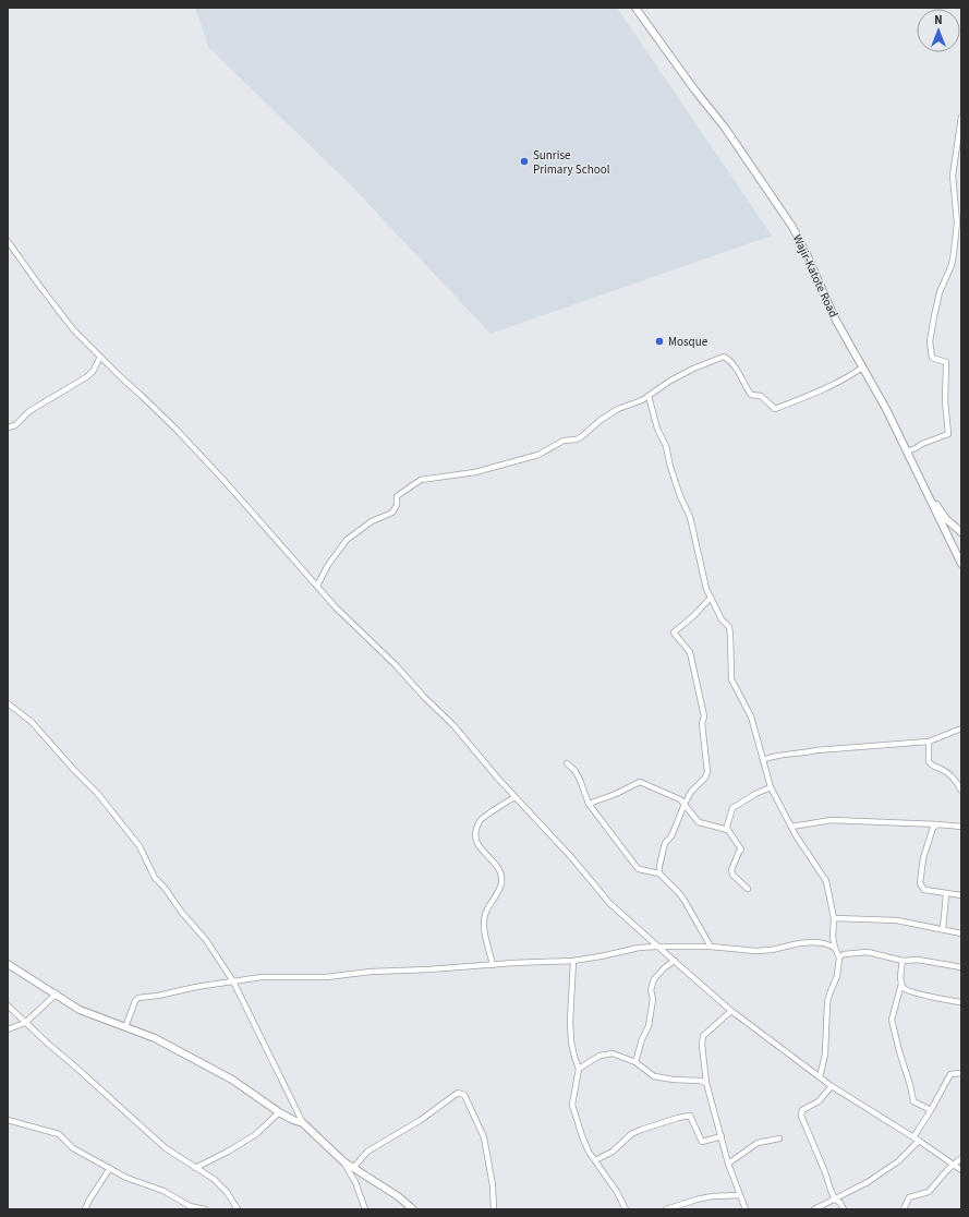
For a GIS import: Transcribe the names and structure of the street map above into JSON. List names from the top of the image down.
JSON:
{
  "streets": {
    "street": ["Wajir-Katote Road"]
  },
  "places": ["Sunrise Primary School", "Mosque"],
  "north": "top"
}
